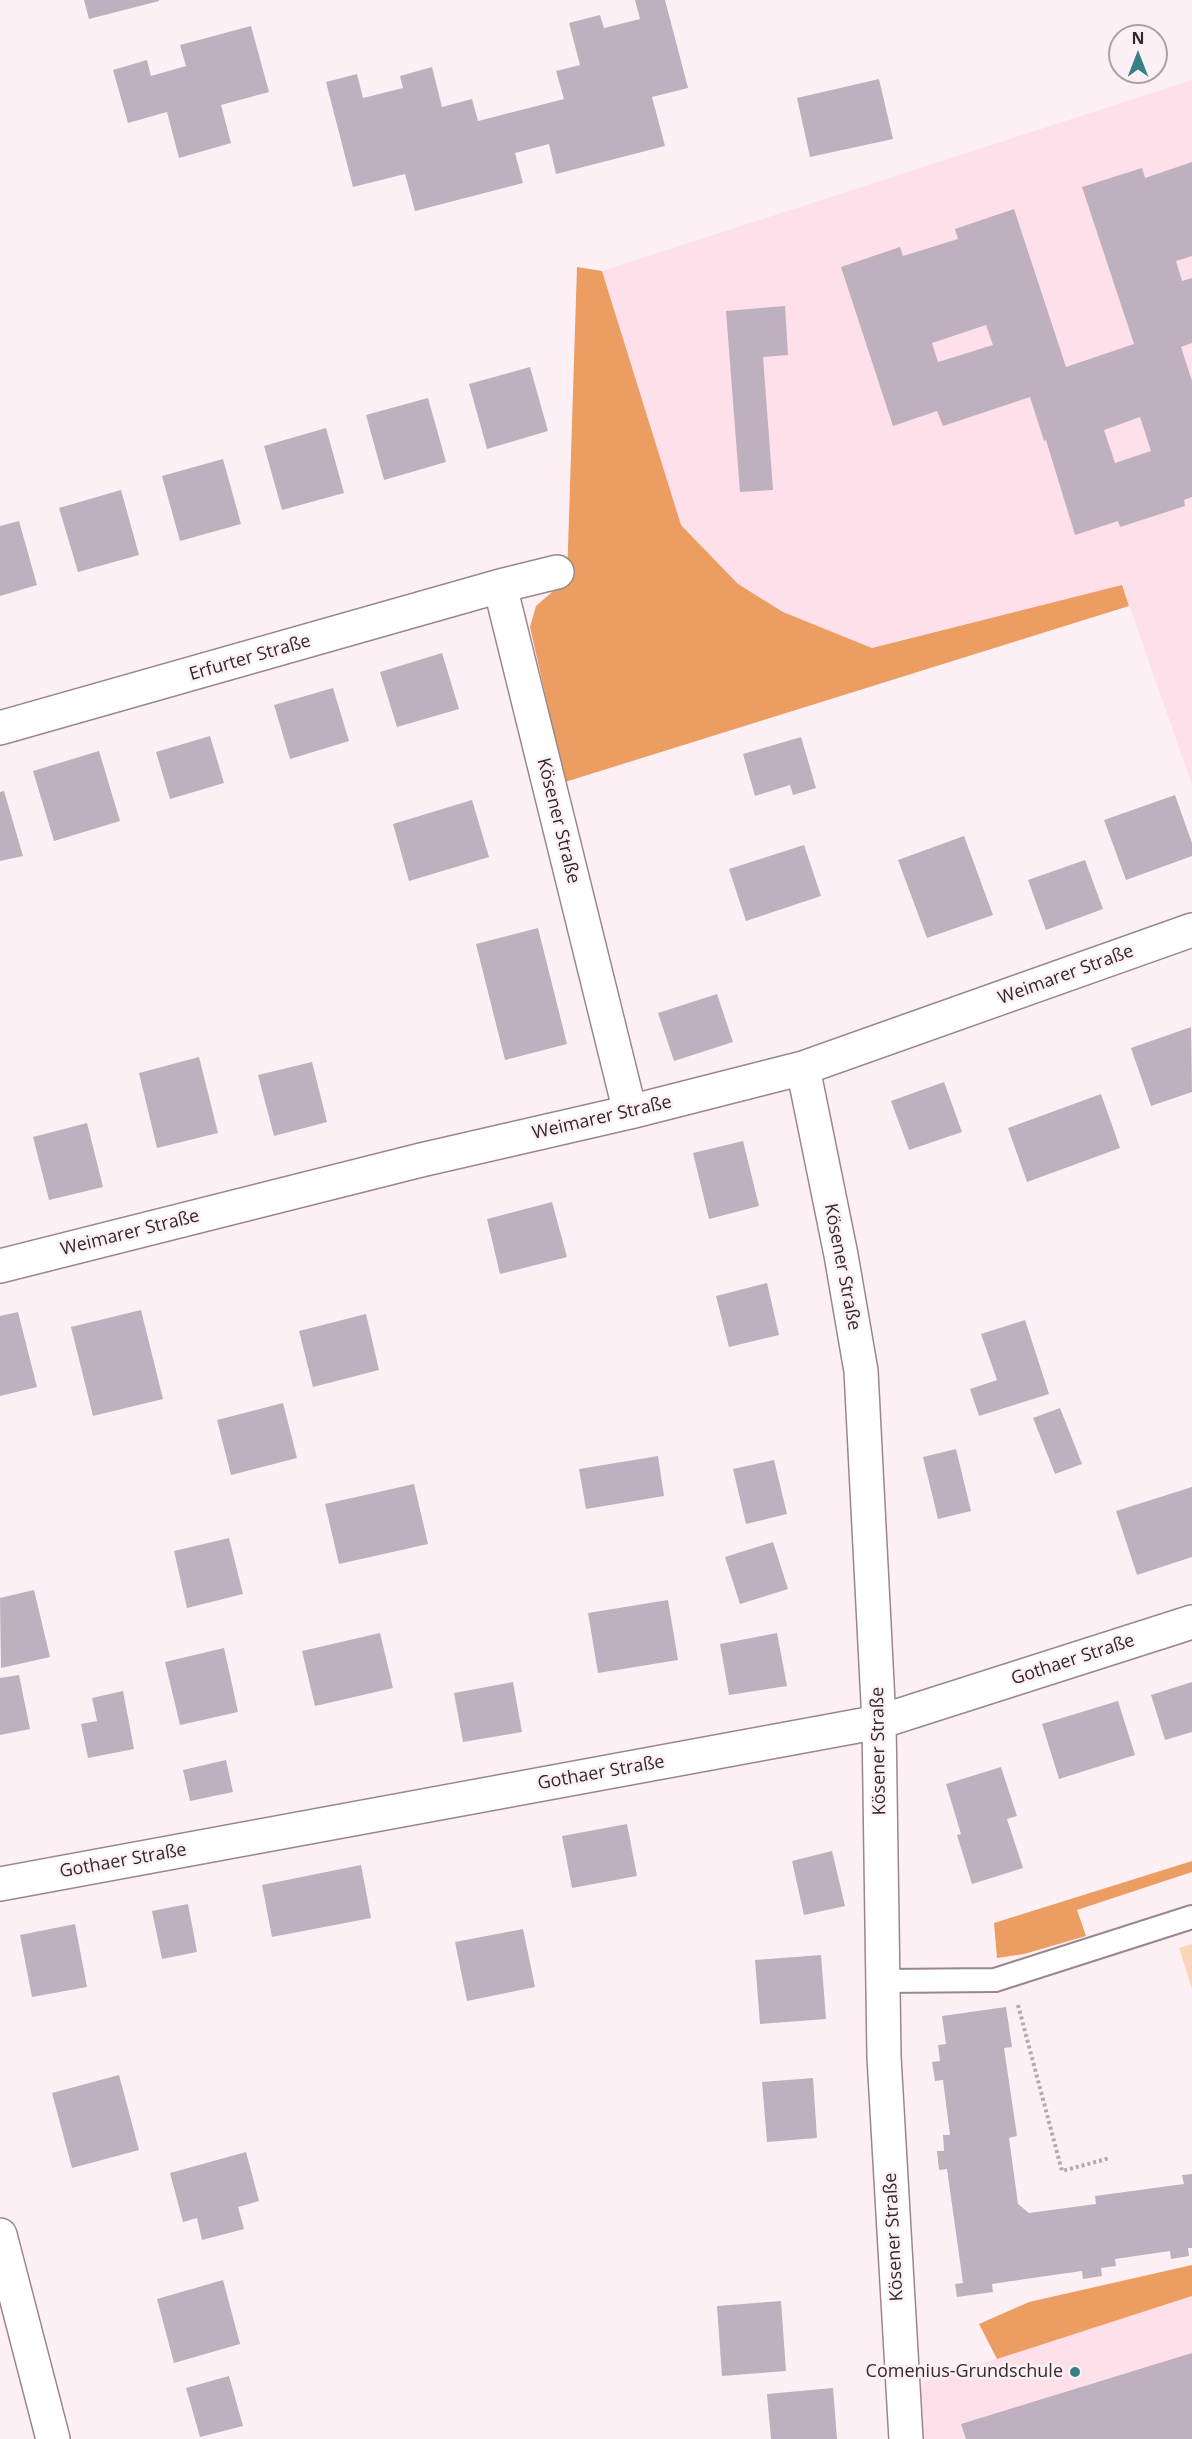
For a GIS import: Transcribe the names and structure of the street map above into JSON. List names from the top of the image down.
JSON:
{
  "streets": {
    "street": [
      "Erfurter Straße",
      "Kösener Straße",
      "Weimarer Straße",
      "Gothaer Straße"
    ]
  },
  "crossings": [
    ["Erfurter Straße", "Kösener Straße"],
    ["Kösener Straße", "Weimarer Straße"],
    ["Kösener Straße", "Gothaer Straße"]
  ],
  "places": ["Comenius-Grundschule"],
  "north": "top"
}
